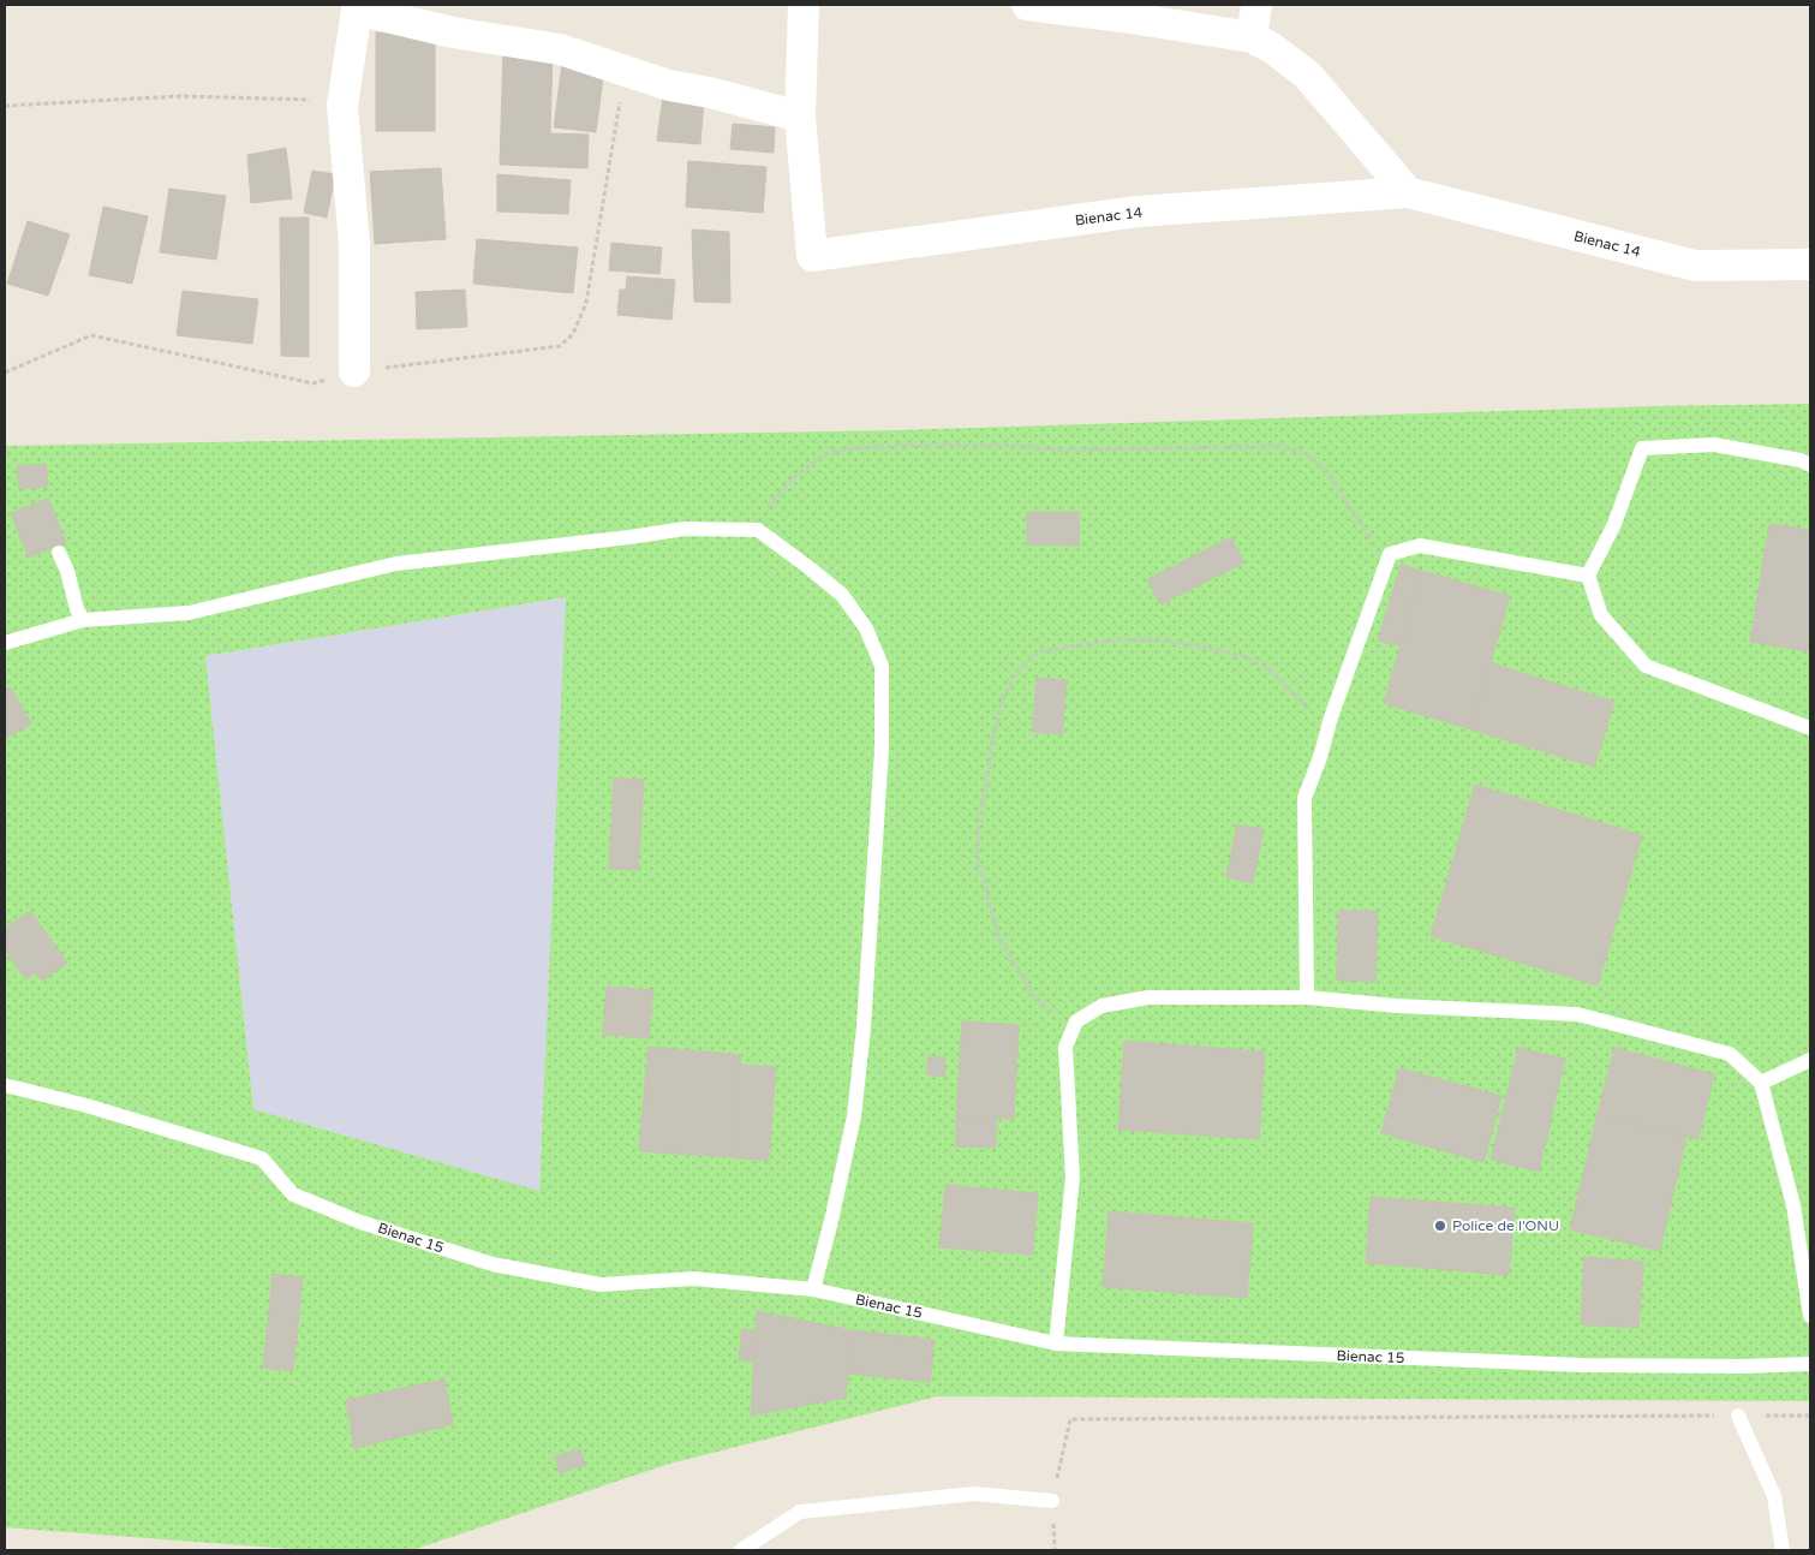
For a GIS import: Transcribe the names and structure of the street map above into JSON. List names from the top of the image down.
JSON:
{
  "streets": {
    "street": ["Bienac 14"],
    "lane": ["Bienac 15"]
  },
  "places": ["Police de l'ONU"]
}
